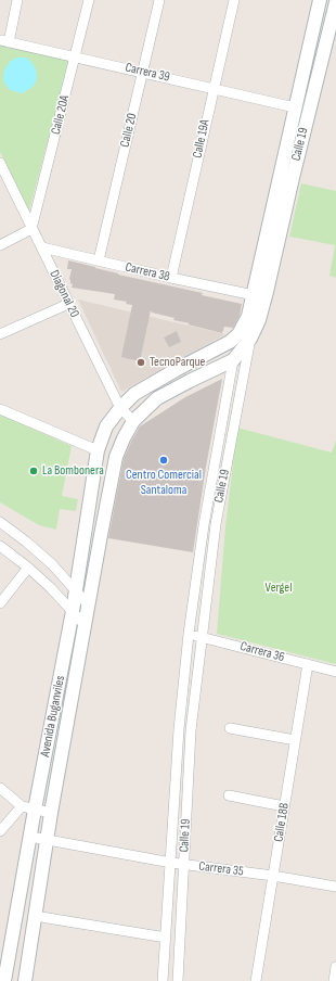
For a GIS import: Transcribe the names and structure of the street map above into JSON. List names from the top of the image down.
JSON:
{
  "streets": {
    "main road": ["Calle 19", "Avenida Buganviles"],
    "street": [
      "Carrera 39",
      "Calle 20A",
      "Calle 20",
      "Calle 19A",
      "Carrera 38",
      "Diagonal 20",
      "Carrera 36",
      "Calle 18B",
      "Carrera 35"
    ]
  },
  "crossings": [
    ["Carrera 39", "Calle 20A"],
    ["Carrera 39", "Calle 20"],
    ["Carrera 39", "Calle 19A"],
    ["Carrera 39", "Calle 19"],
    ["Calle 20A", "Diagonal 20"],
    ["Calle 20", "Carrera 38"],
    ["Calle 19A", "Carrera 38"],
    ["Calle 19", "Carrera 38"],
    ["Calle 19", "Carrera 36"],
    ["Calle 19", "Avenida Buganviles"],
    ["Calle 19", "Carrera 35"],
    ["Carrera 38", "Diagonal 20"],
    ["Diagonal 20", "Avenida Buganviles"],
    ["Carrera 36", "Calle 18B"],
    ["Avenida Buganviles", "Carrera 35"],
    ["Calle 18B", "Carrera 35"]
  ],
  "parks": ["Vergel"],
  "places": ["TecnoParque", "Centro Comercial Santaloma", "La Bombonera"]
}
